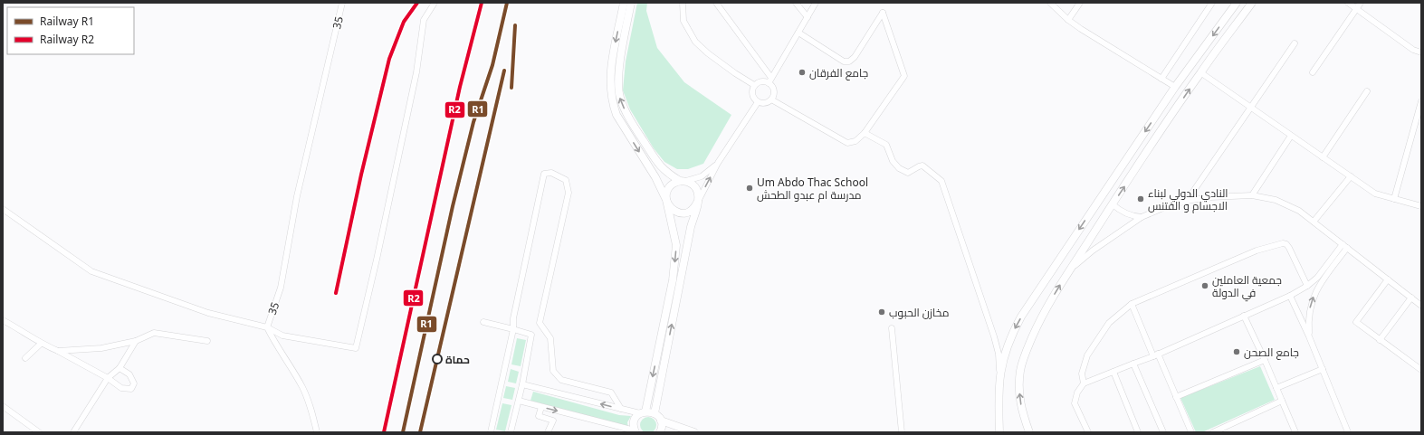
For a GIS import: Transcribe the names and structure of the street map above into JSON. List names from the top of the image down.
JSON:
{
  "streets": {
    "street": ["35"]
  },
  "places": [
    "جامع الفرقان",
    "Um Abdo Thac School مدرسة ام عبدو الطحش",
    "النادي الدولي لبناء الاجسام و الفتنس",
    "جمعية العاملين في الدولة",
    "مخازن الحبوب",
    "جامع الصحن",
    "حماة"
  ],
  "lines": ["rail line R1", "rail line R2"],
  "legend": ["Railway R1", "Railway R2"]
}
